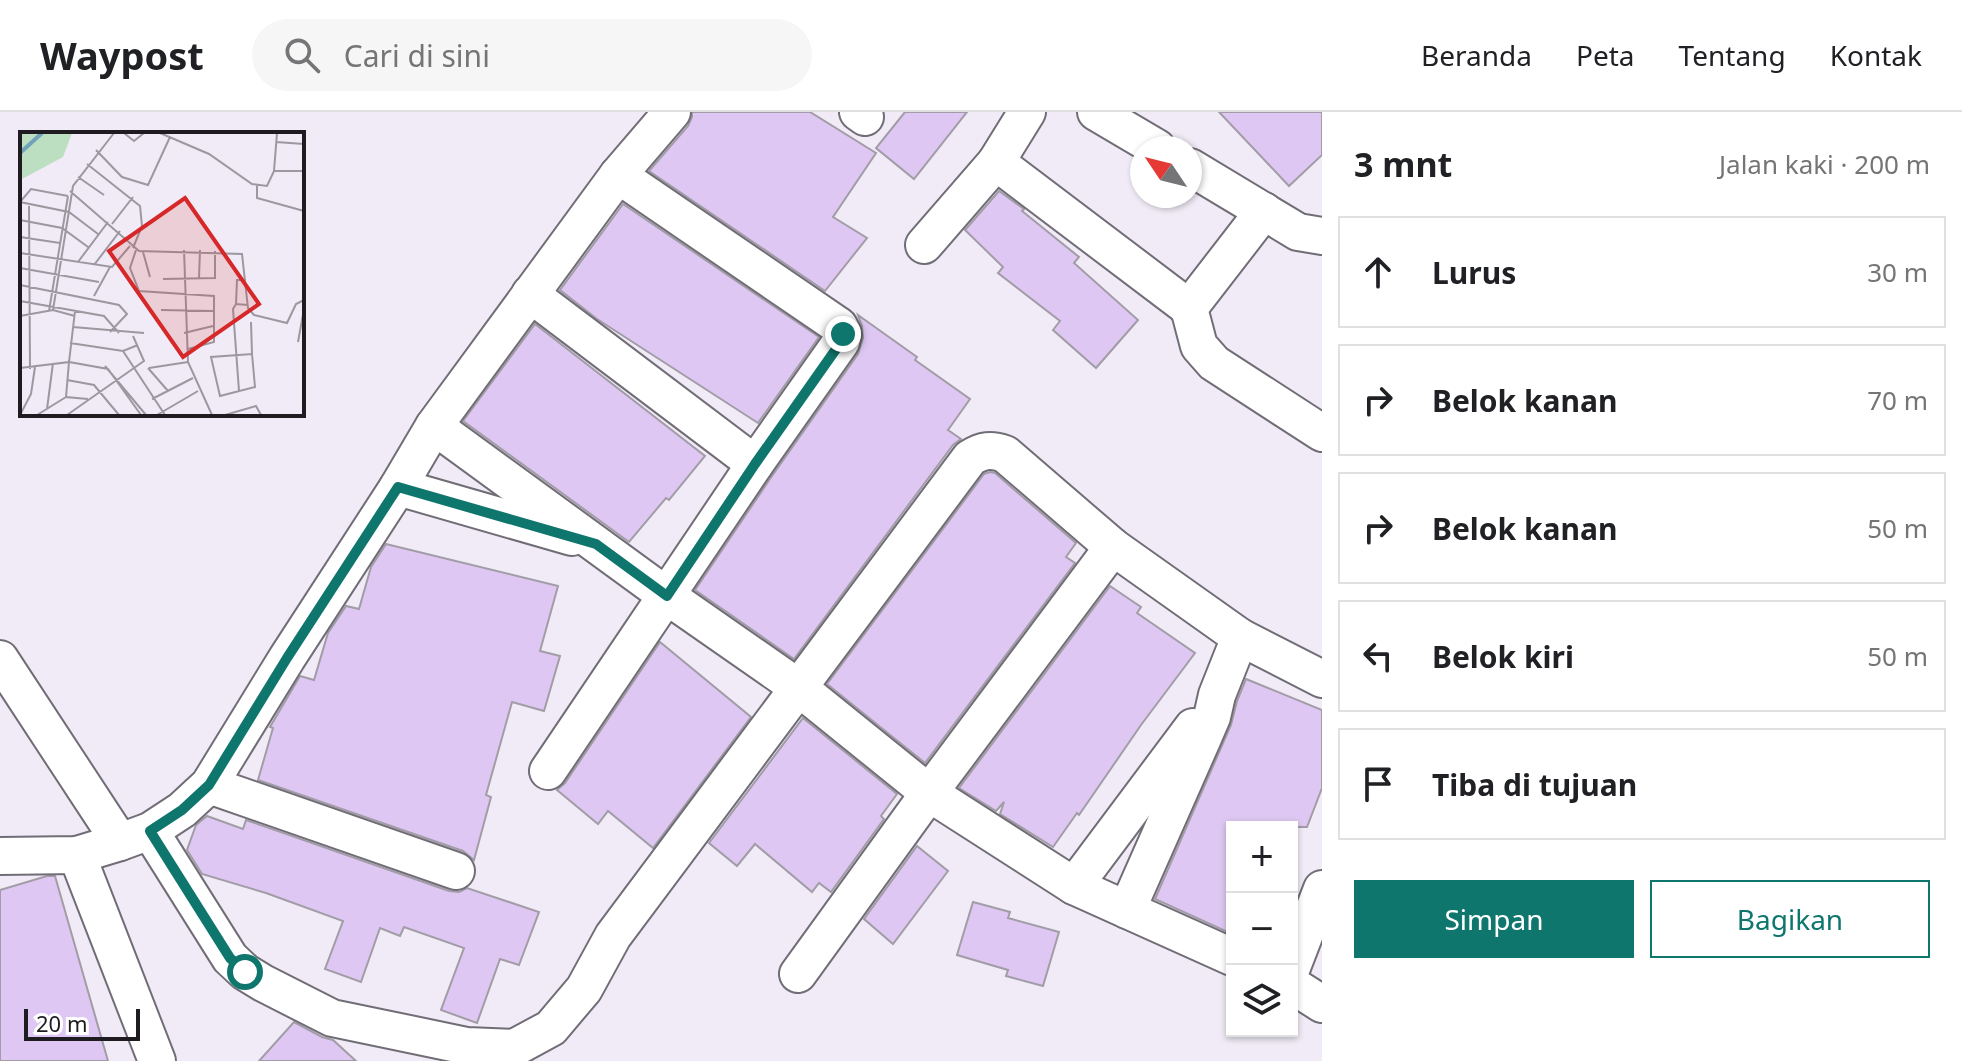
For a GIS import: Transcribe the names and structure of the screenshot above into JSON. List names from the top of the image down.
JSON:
{
  "scale_bar": "20 m",
  "north": "top left",
  "page": {
    "header": "Waypost",
    "search": "Cari di sini",
    "nav": [
      "Beranda",
      "Peta",
      "Tentang",
      "Kontak"
    ],
    "heading": ["3 mnt", "Jalan kaki · 200 m"],
    "list": [
      ["Lurus", "30 m"],
      ["Belok kanan", "70 m"],
      ["Belok kanan", "50 m"],
      ["Belok kiri", "50 m"],
      "Tiba di tujuan"
    ],
    "map_buttons": ["+", "−"],
    "buttons": ["Simpan", "Bagikan"],
    "scale": "20 m"
  }
}
